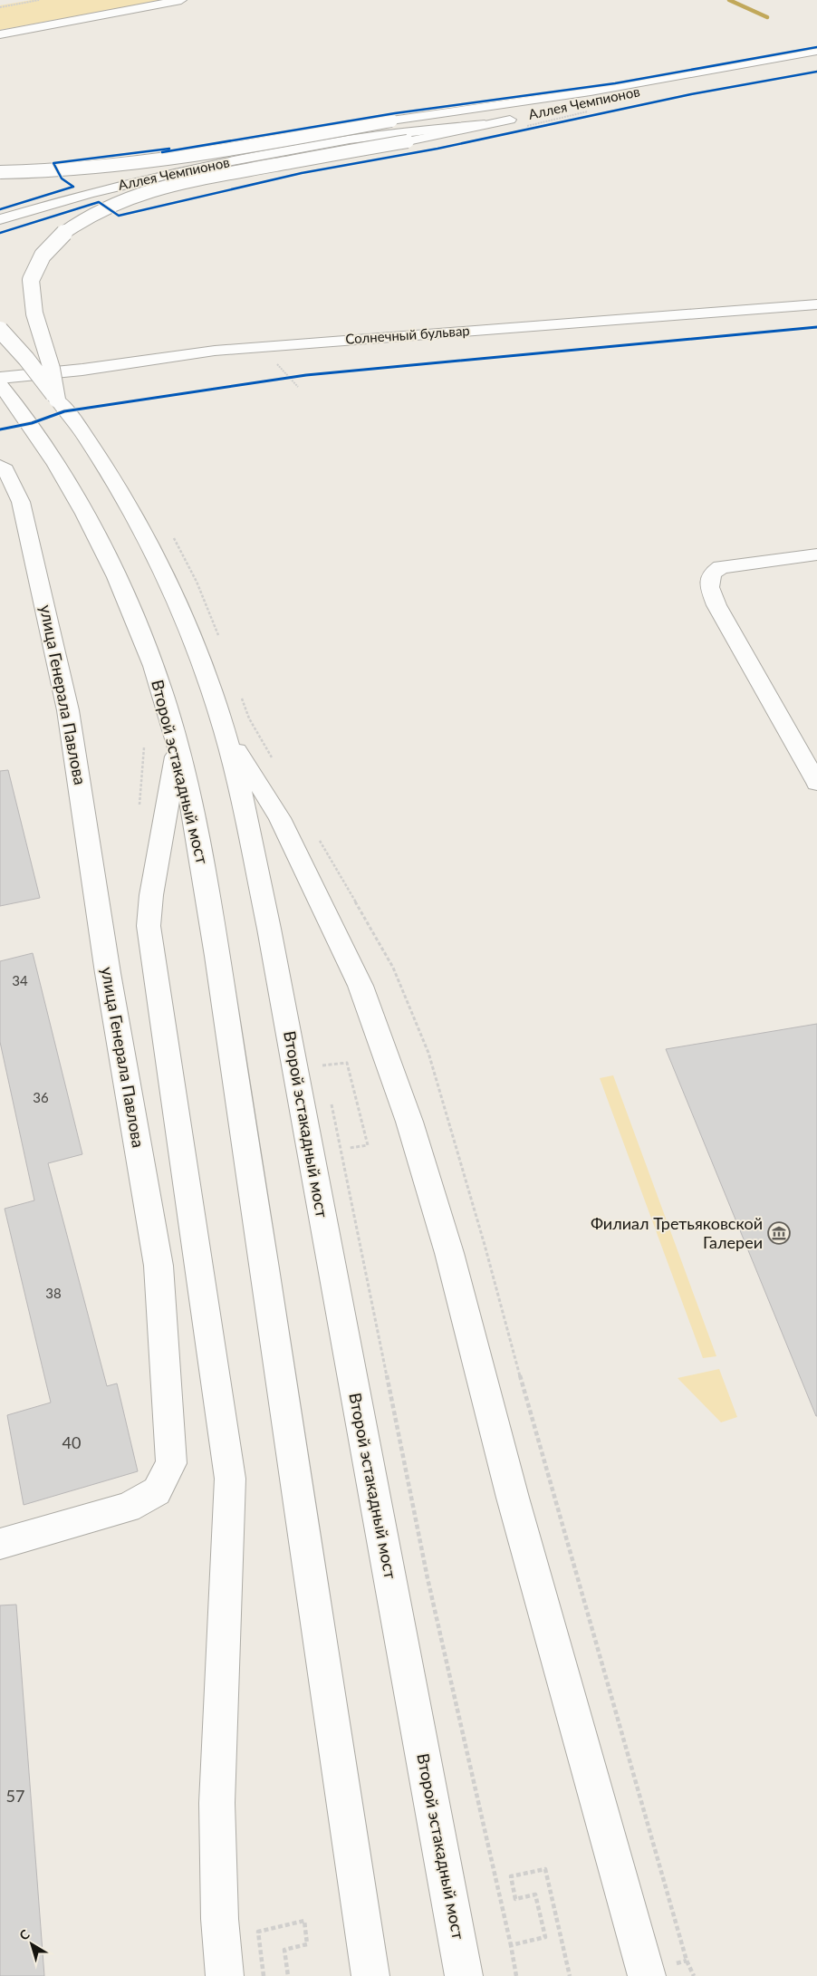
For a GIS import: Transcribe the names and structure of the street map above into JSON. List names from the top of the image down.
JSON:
{
  "streets": {
    "main road": [
      "Аллея Чемпионов",
      "Солнечный бульвар",
      "улица Генерала Павлова",
      "Второй эстакадный мост"
    ]
  },
  "places": {
    "museum": ["Филиал Третьяковской Галереи"]
  },
  "house_numbers": [
    "34",
    "36",
    "38",
    "40",
    "57"
  ],
  "north": "top left"
}
